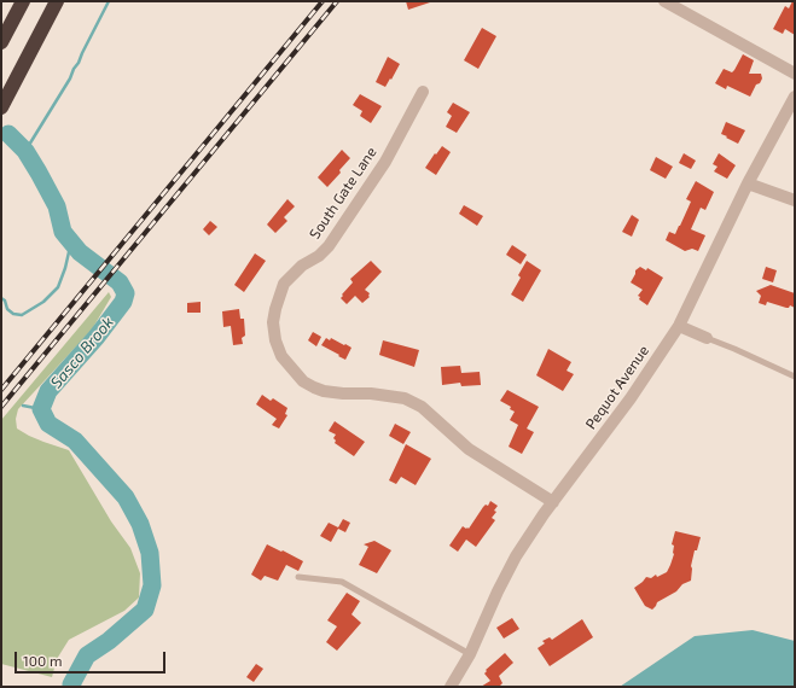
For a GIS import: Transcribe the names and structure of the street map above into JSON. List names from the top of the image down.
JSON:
{
  "streets": {
    "street": ["South Gate Lane", "Pequot Avenue"]
  },
  "crossings": [
    ["South Gate Lane", "Pequot Avenue"]
  ],
  "water": ["Sasco Brook"],
  "scale_bar": "100 m"
}
